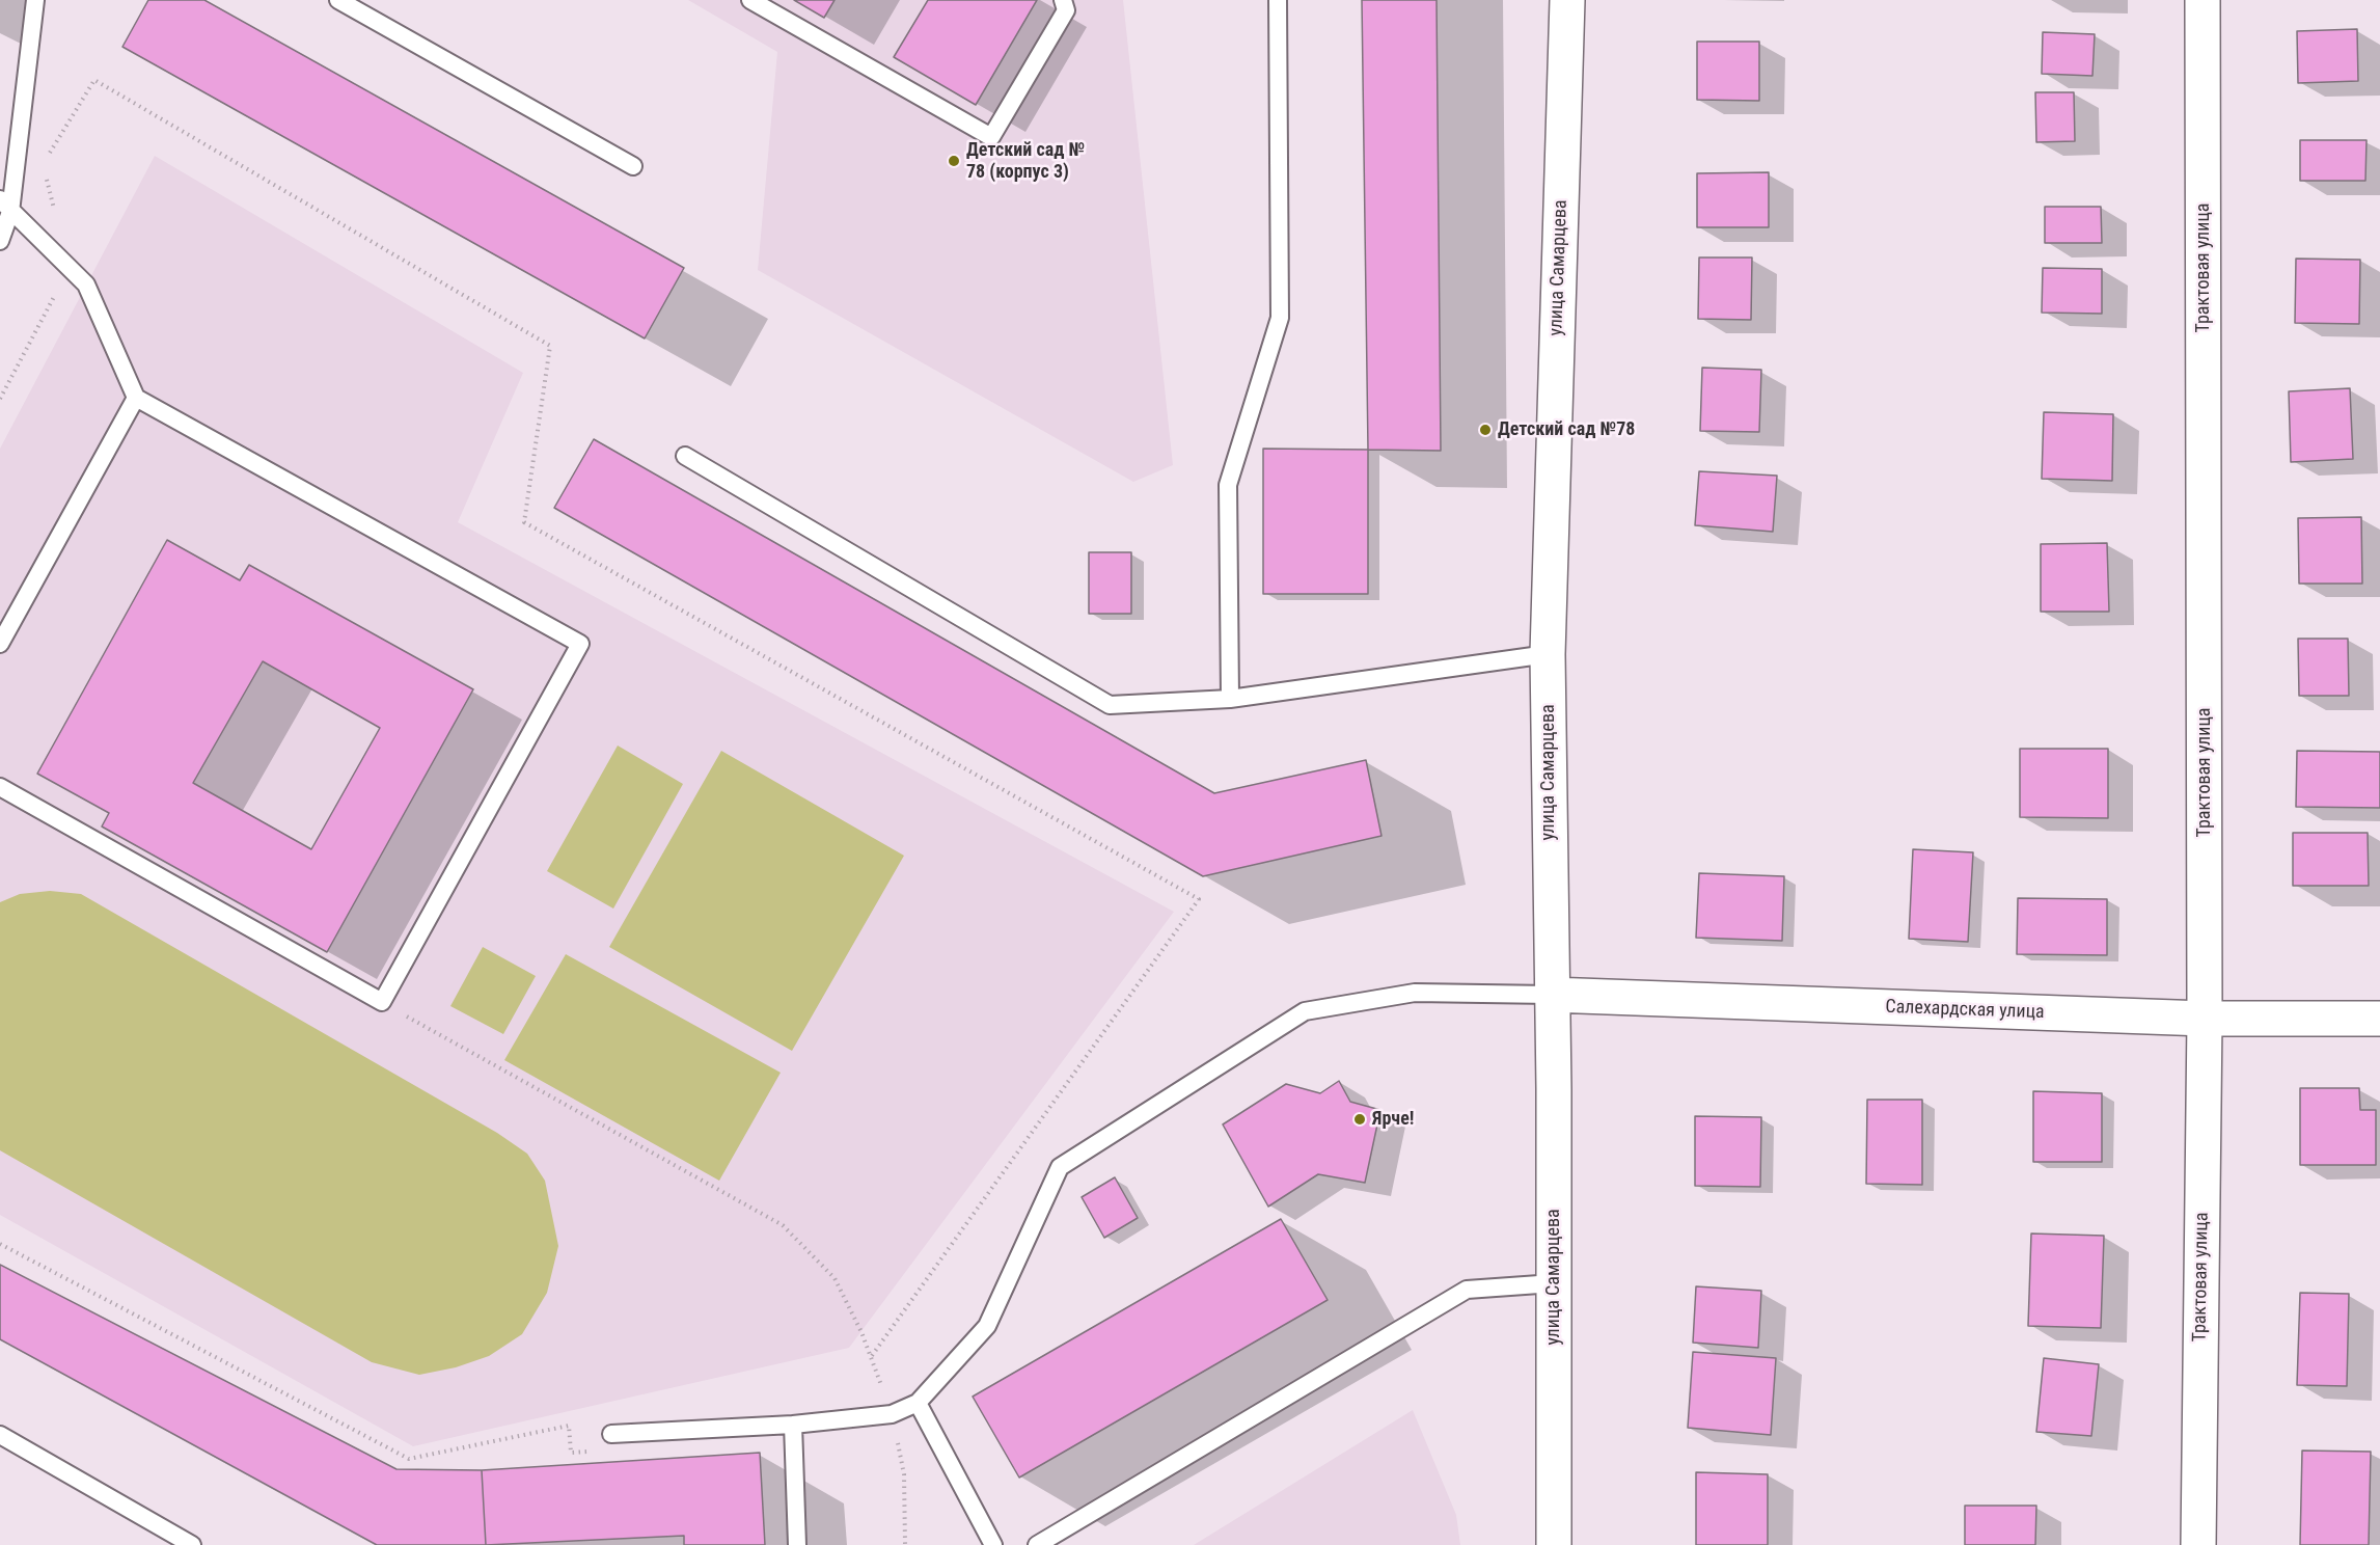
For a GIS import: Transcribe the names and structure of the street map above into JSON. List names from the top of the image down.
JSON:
{
  "streets": {
    "street": ["улица Самарцева", "Трактовая улица", "Салехардская улица"]
  },
  "crossings": [
    ["улица Самарцева", "Салехардская улица"],
    ["Трактовая улица", "Салехардская улица"]
  ],
  "places": ["Детский сад № 78 (корпус 3)", "Детский сад №78", "Ярче!"]
}
